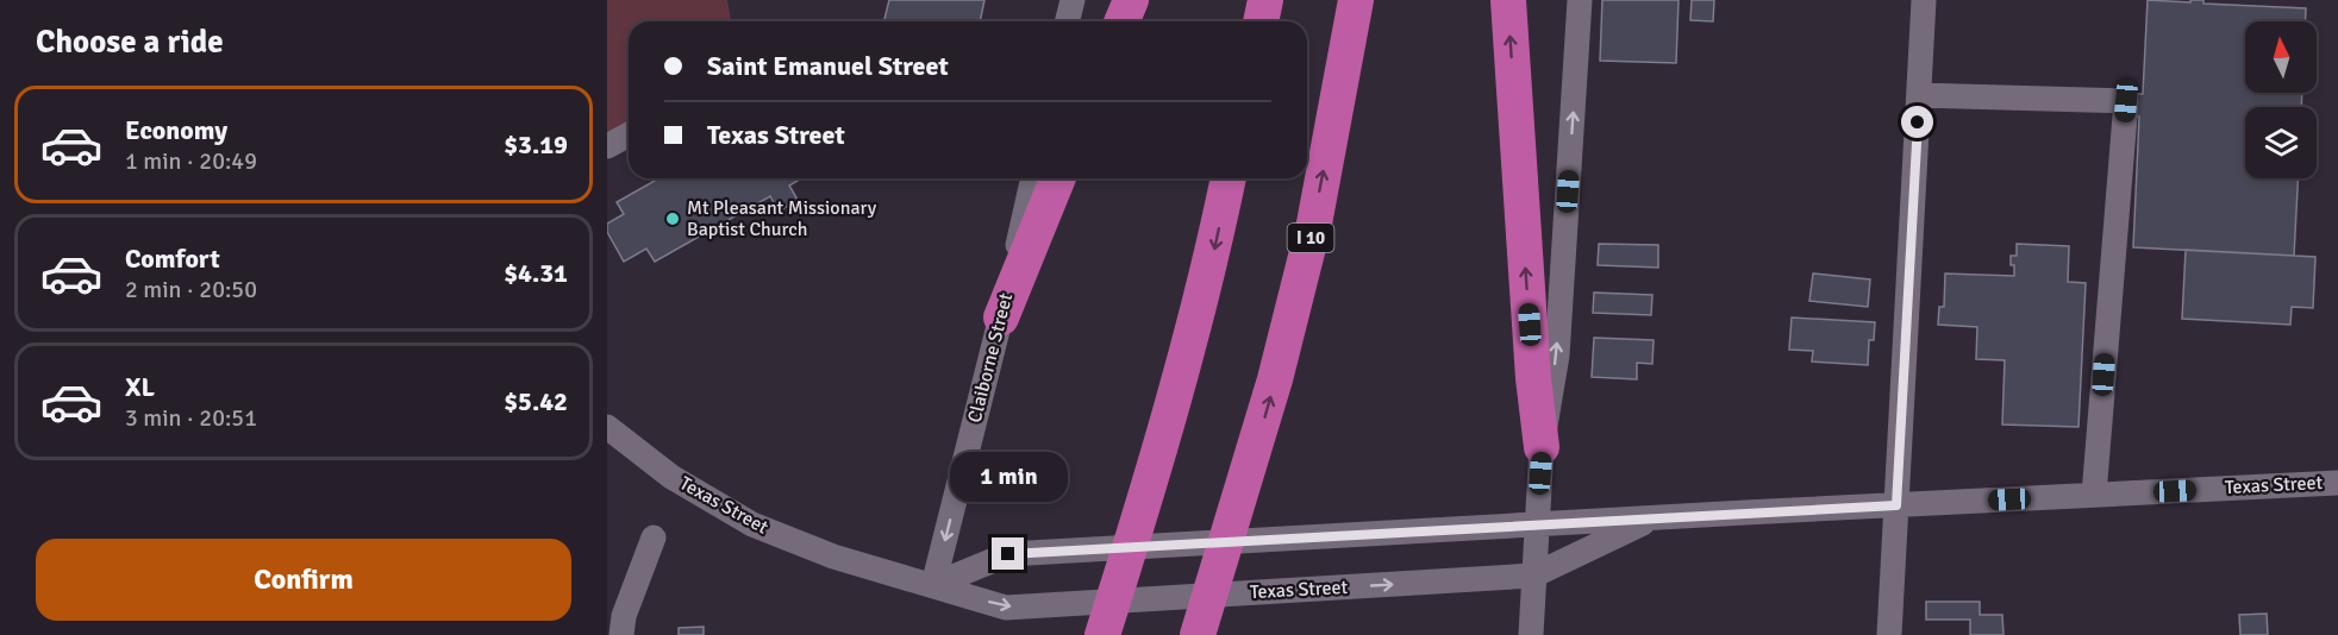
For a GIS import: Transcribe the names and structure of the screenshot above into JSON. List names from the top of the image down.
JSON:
{
  "streets": {
    "highway": ["I 10"],
    "street": ["Claiborne Street", "Texas Street"]
  },
  "crossings": [
    ["Claiborne Street", "Texas Street"]
  ],
  "one_way": ["Claiborne Street"],
  "places": ["Mt Pleasant Missionary Baptist Church"],
  "north": "top",
  "page": {
    "heading": "Choose a ride",
    "banner": ["Saint Emanuel Street", "Texas Street"],
    "list": [
      {
        "name": "Economy",
        "note": "1 min · 20:49",
        "value": "$3.19"
      },
      {
        "name": "Comfort",
        "note": "2 min · 20:50",
        "value": "$4.31"
      },
      {
        "name": "XL",
        "note": "3 min · 20:51",
        "value": "$5.42"
      }
    ],
    "bubble": "1 min",
    "buttons": "Confirm"
  }
}
